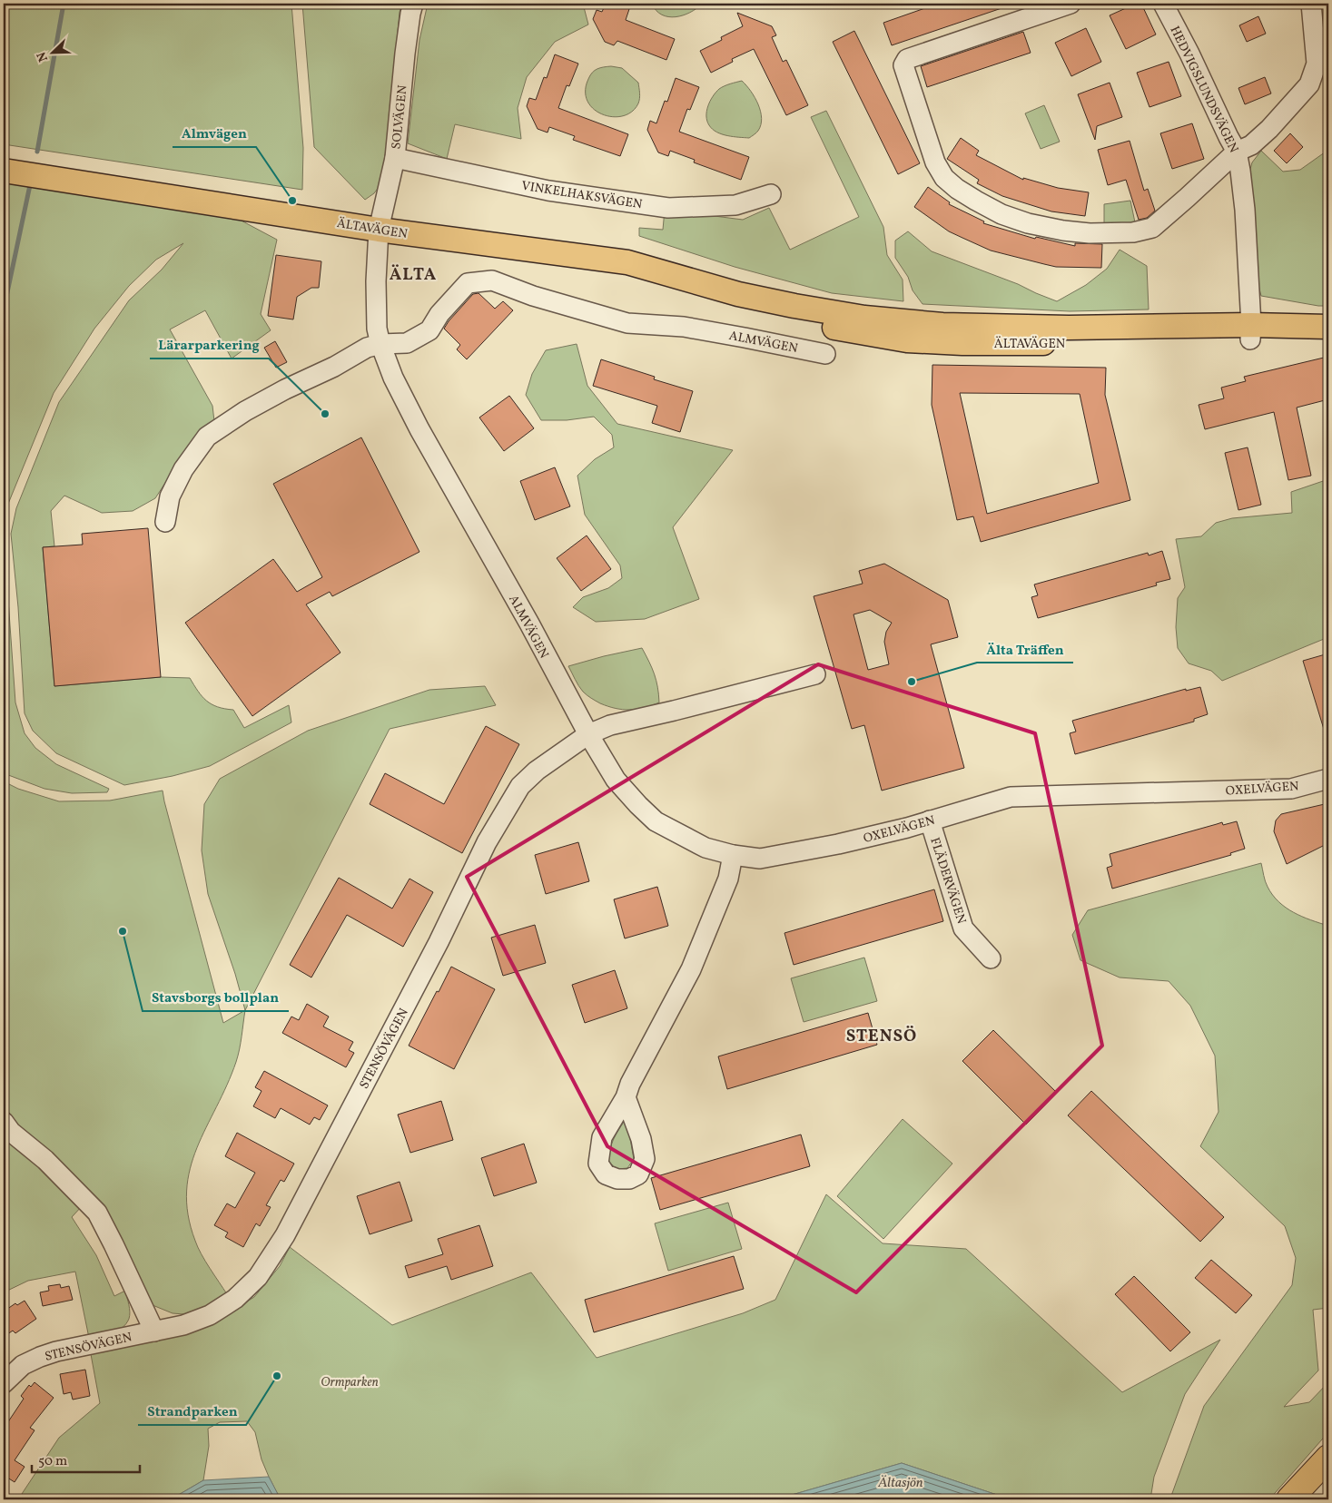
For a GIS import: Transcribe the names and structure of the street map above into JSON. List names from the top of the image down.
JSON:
{
  "streets": {
    "main road": ["ÄLTAVÄGEN"],
    "street": [
      "HEDVIGSLUNDSVÄGEN",
      "SOLVÄGEN",
      "VINKELHAKSVÄGEN",
      "ALMVÄGEN",
      "OXELVÄGEN",
      "FLÄDERVÄGEN",
      "STENSÖVÄGEN"
    ]
  },
  "crossings": [
    ["HEDVIGSLUNDSVÄGEN", "ÄLTAVÄGEN"],
    ["SOLVÄGEN", "VINKELHAKSVÄGEN"],
    ["SOLVÄGEN", "ÄLTAVÄGEN"],
    ["SOLVÄGEN", "ALMVÄGEN"],
    ["ÄLTAVÄGEN", "ALMVÄGEN"],
    ["ALMVÄGEN", "OXELVÄGEN"],
    ["ALMVÄGEN", "STENSÖVÄGEN"],
    ["OXELVÄGEN", "FLÄDERVÄGEN"]
  ],
  "districts": ["ÄLTA", "STENSÖ"],
  "water": ["Ältasjön"],
  "parks": ["Ormparken"],
  "places": [
    "Almvägen",
    "Lärarparkering",
    "Älta Träffen",
    "Stavsborgs bollplan",
    "Strandparken"
  ],
  "scale_bar": "50 m",
  "north": "bottom left"
}
